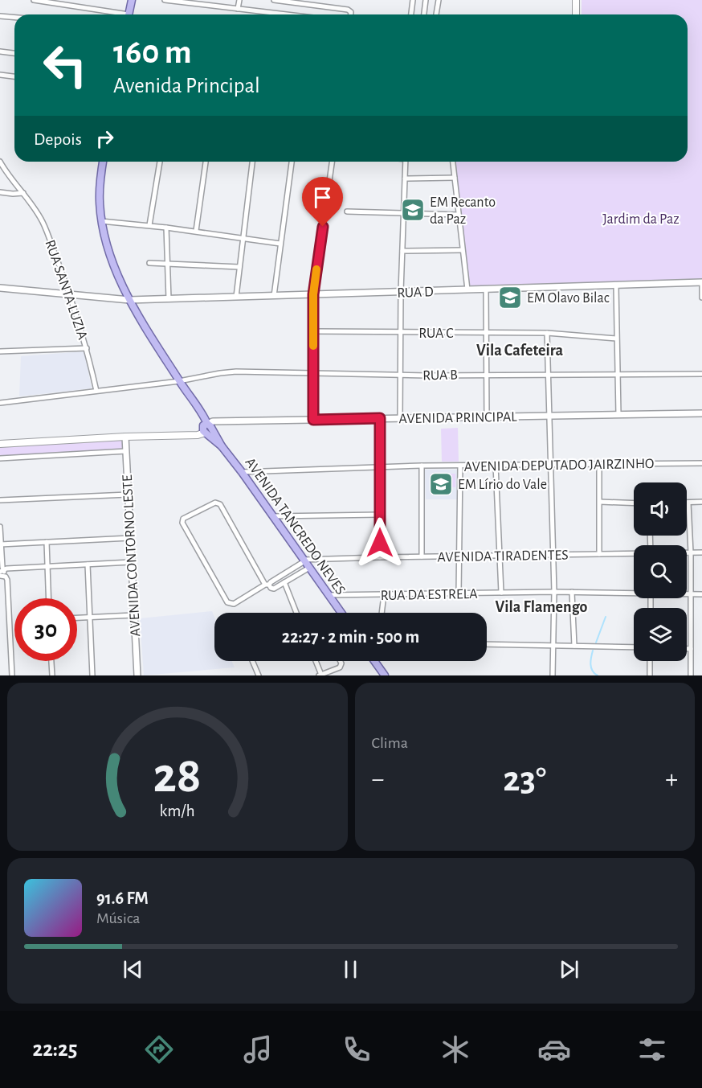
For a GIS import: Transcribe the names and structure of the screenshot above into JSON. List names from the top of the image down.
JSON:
{
  "streets": {
    "main road": ["AVENIDA TANCREDO NEVES"],
    "street": [
      "RUA SANTA LUZIA",
      "RUA D",
      "RUA C",
      "RUA B",
      "AVENIDA PRINCIPAL",
      "AVENIDA DEPUTADO JAIRZINHO",
      "AVENIDA CONTORNO LESTE",
      "AVENIDA TIRADENTES",
      "RUA DA ESTRELA"
    ]
  },
  "crossings": [
    ["RUA SANTA LUZIA", "RUA D"],
    ["RUA SANTA LUZIA", "RUA B"],
    ["RUA D", "AVENIDA TANCREDO NEVES"],
    ["RUA B", "AVENIDA TANCREDO NEVES"],
    ["AVENIDA PRINCIPAL", "AVENIDA TANCREDO NEVES"],
    ["AVENIDA DEPUTADO JAIRZINHO", "AVENIDA TANCREDO NEVES"],
    ["AVENIDA TANCREDO NEVES", "AVENIDA TIRADENTES"],
    ["AVENIDA TANCREDO NEVES", "RUA DA ESTRELA"]
  ],
  "districts": ["Vila Cafeteira", "Vila Flamengo"],
  "parks": ["Jardim da Paz"],
  "places": {
    "school or university": ["EM Recanto da Paz", "EM Olavo Bilac", "EM Lírio do Vale"]
  },
  "page": {
    "turn": ["160 m", "Avenida Principal"],
    "then": "Depois",
    "limit": "30",
    "trip": "22:27 · 2 min · 500 m",
    "tile": "Clima",
    "heat": ["−", "23°", "+"],
    "song": ["91.6 FM", "Música"],
    "tabs": "22:25",
    "gauge": ["28", "km/h"]
  }
}
